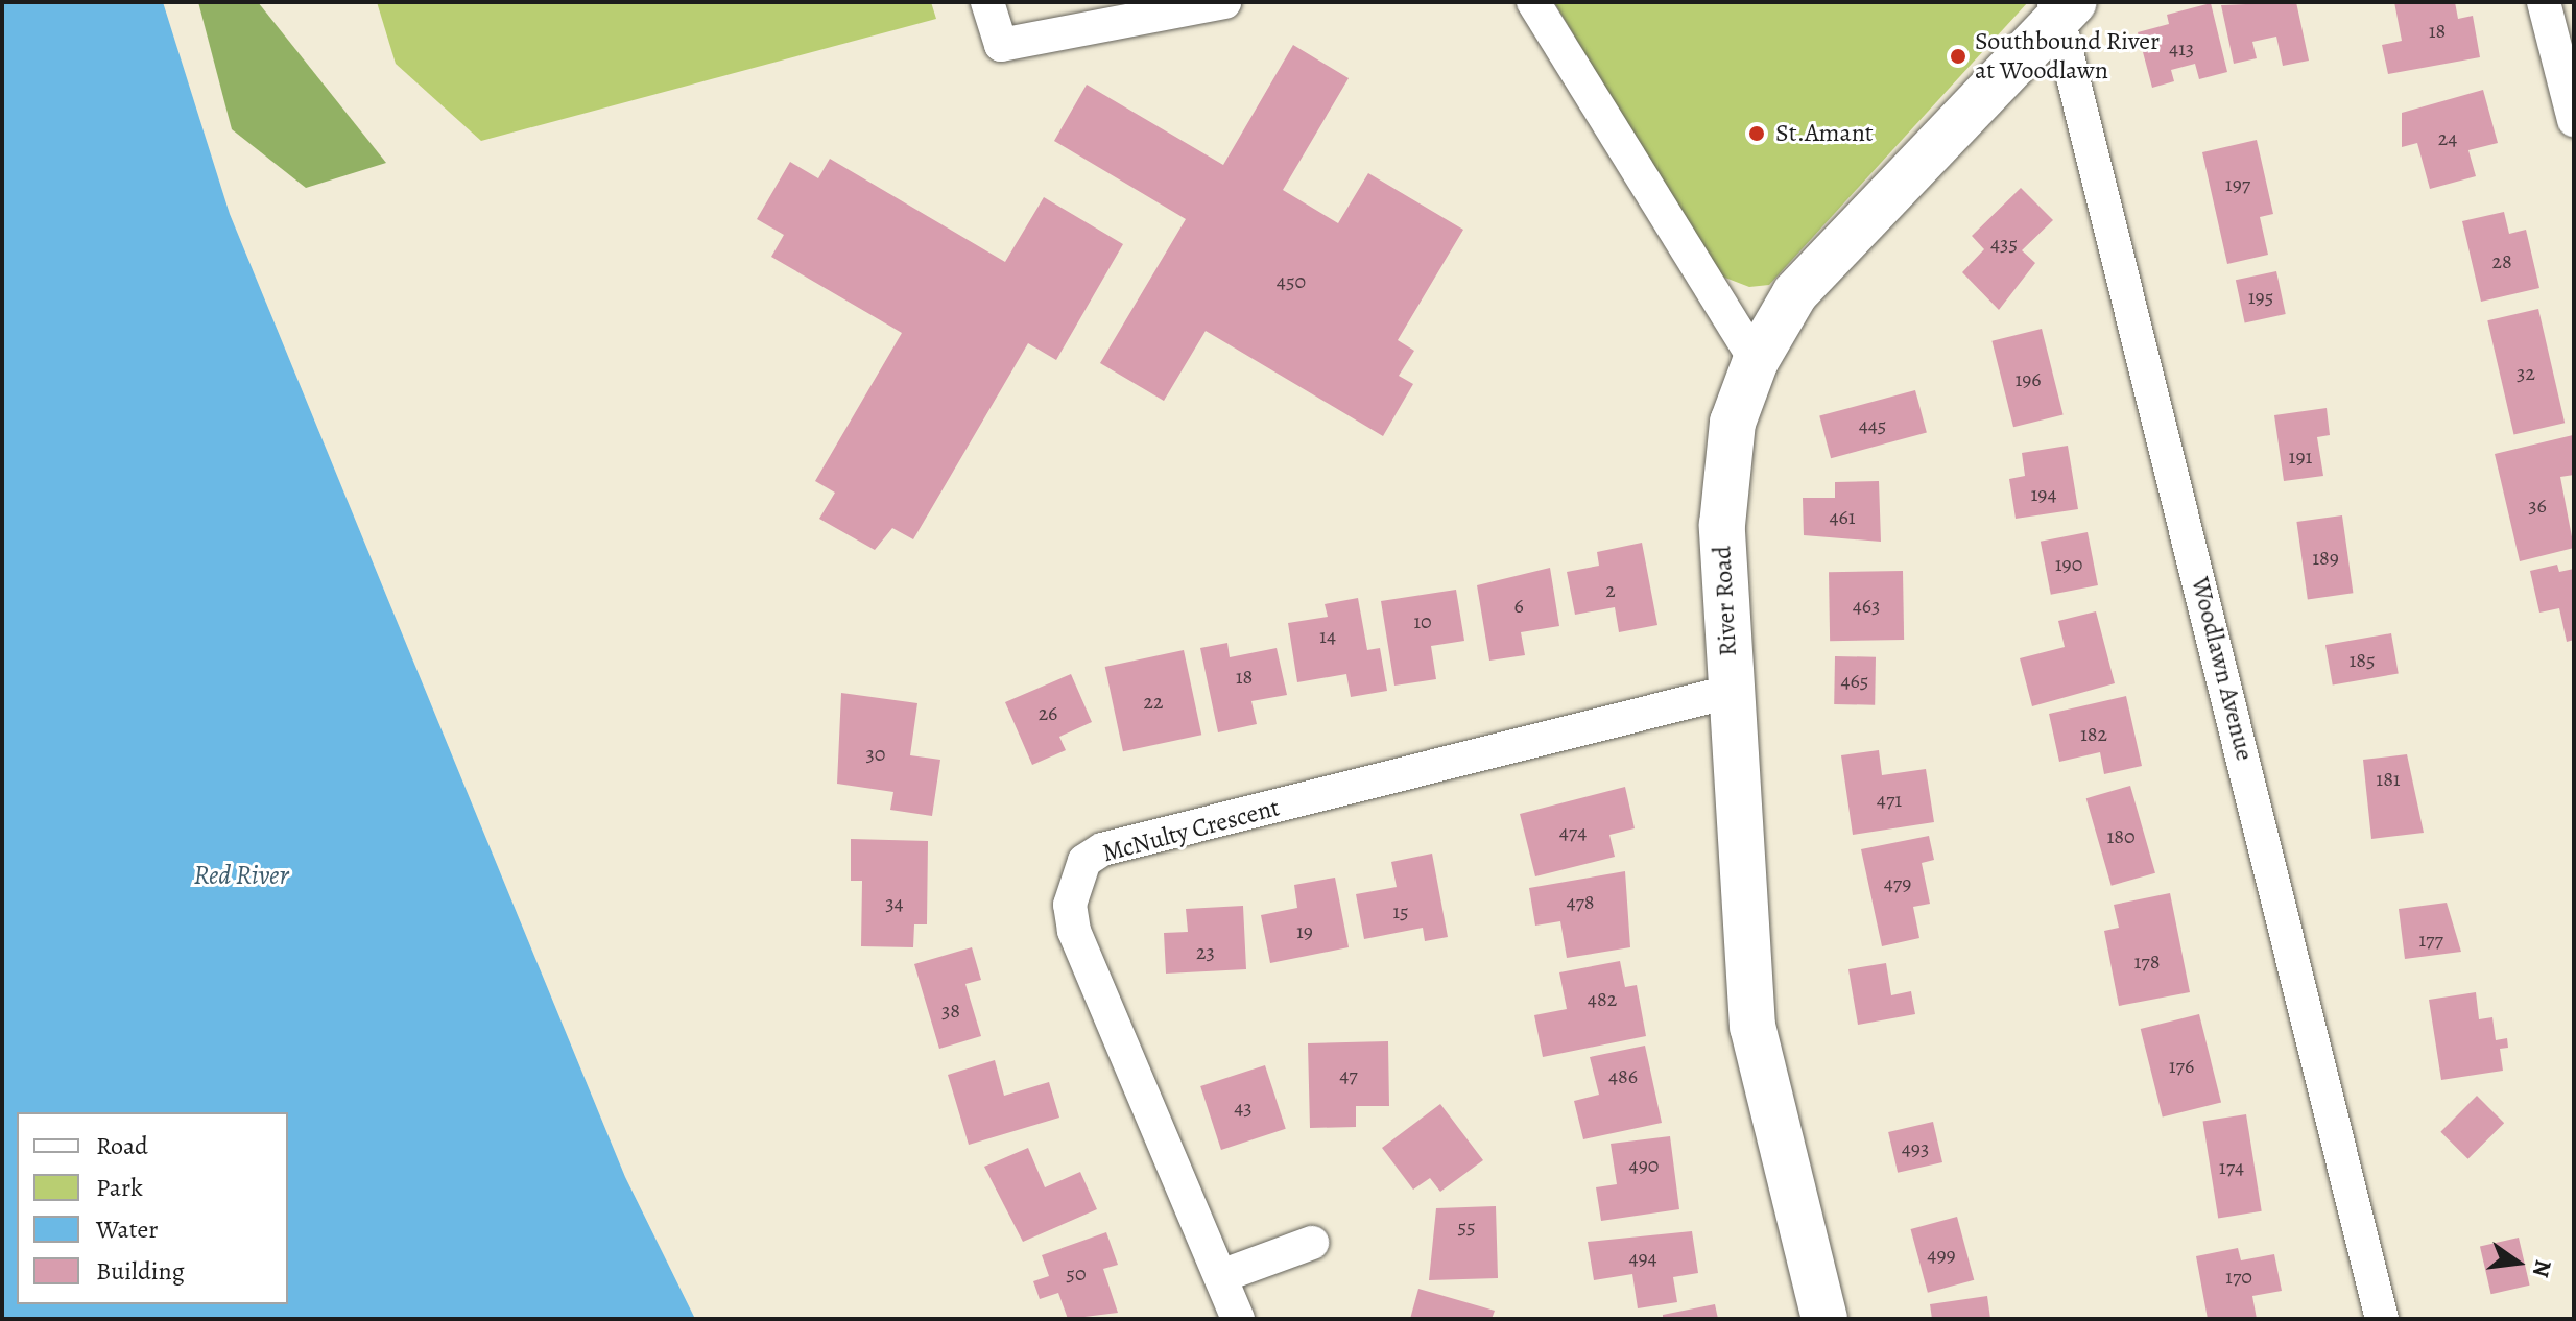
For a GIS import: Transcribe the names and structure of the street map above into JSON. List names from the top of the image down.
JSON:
{
  "streets": {
    "street": ["River Road", "Woodlawn Avenue", "McNulty Crescent"]
  },
  "crossings": [
    ["River Road", "Woodlawn Avenue"],
    ["River Road", "McNulty Crescent"]
  ],
  "water": ["Red River"],
  "places": ["Southbound River at Woodlawn", "St.Amant"],
  "house_numbers": [
    "18",
    "413",
    "24",
    "197",
    "435",
    "28",
    "450",
    "195",
    "32",
    "196",
    "445",
    "191",
    "194",
    "36",
    "461",
    "189",
    "190",
    "2",
    "6",
    "463",
    "10",
    "14",
    "185",
    "18",
    "465",
    "22",
    "26",
    "182",
    "30",
    "181",
    "471",
    "474",
    "180",
    "479",
    "478",
    "34",
    "15",
    "19",
    "177",
    "23",
    "178",
    "482",
    "38",
    "176",
    "47",
    "486",
    "43",
    "493",
    "490",
    "174",
    "55",
    "499",
    "494",
    "50",
    "170"
  ],
  "legend": [
    "Road",
    "Park",
    "Water",
    "Building"
  ],
  "north": "right"
}
